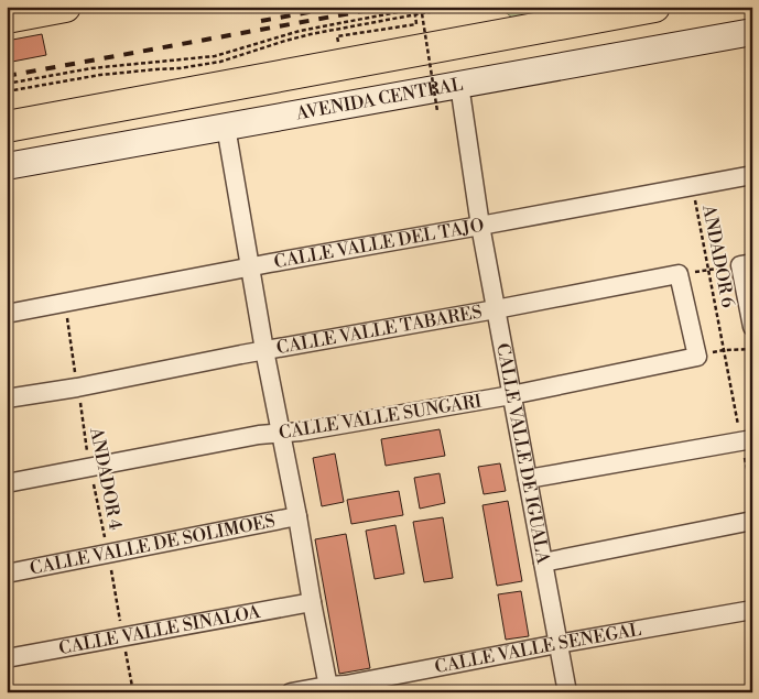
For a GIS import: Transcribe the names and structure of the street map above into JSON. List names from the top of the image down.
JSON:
{
  "streets": {
    "main road": ["AVENIDA CENTRAL"],
    "street": [
      "CALLE VALLE DEL TAJO",
      "CALLE VALLE TABARES",
      "CALLE VALLE SUNGARI",
      "CALLE VALLE DE IGUALA",
      "CALLE VALLE DE SOLIMOES",
      "CALLE VALLE SINALOA",
      "CALLE VALLE SENEGAL"
    ],
    "path": ["ANDADOR 6", "ANDADOR 4"]
  },
  "crossings": [
    ["AVENIDA CENTRAL", "CALLE VALLE DE IGUALA"],
    ["CALLE VALLE DEL TAJO", "ANDADOR 6"],
    ["CALLE VALLE DEL TAJO", "CALLE VALLE DE IGUALA"],
    ["CALLE VALLE DEL TAJO", "ANDADOR 4"],
    ["CALLE VALLE TABARES", "CALLE VALLE DE IGUALA"],
    ["CALLE VALLE TABARES", "ANDADOR 4"],
    ["CALLE VALLE SUNGARI", "CALLE VALLE DE IGUALA"],
    ["CALLE VALLE SUNGARI", "ANDADOR 4"],
    ["CALLE VALLE DE IGUALA", "CALLE VALLE SENEGAL"],
    ["ANDADOR 4", "CALLE VALLE DE SOLIMOES"],
    ["ANDADOR 4", "CALLE VALLE SINALOA"]
  ]
}
